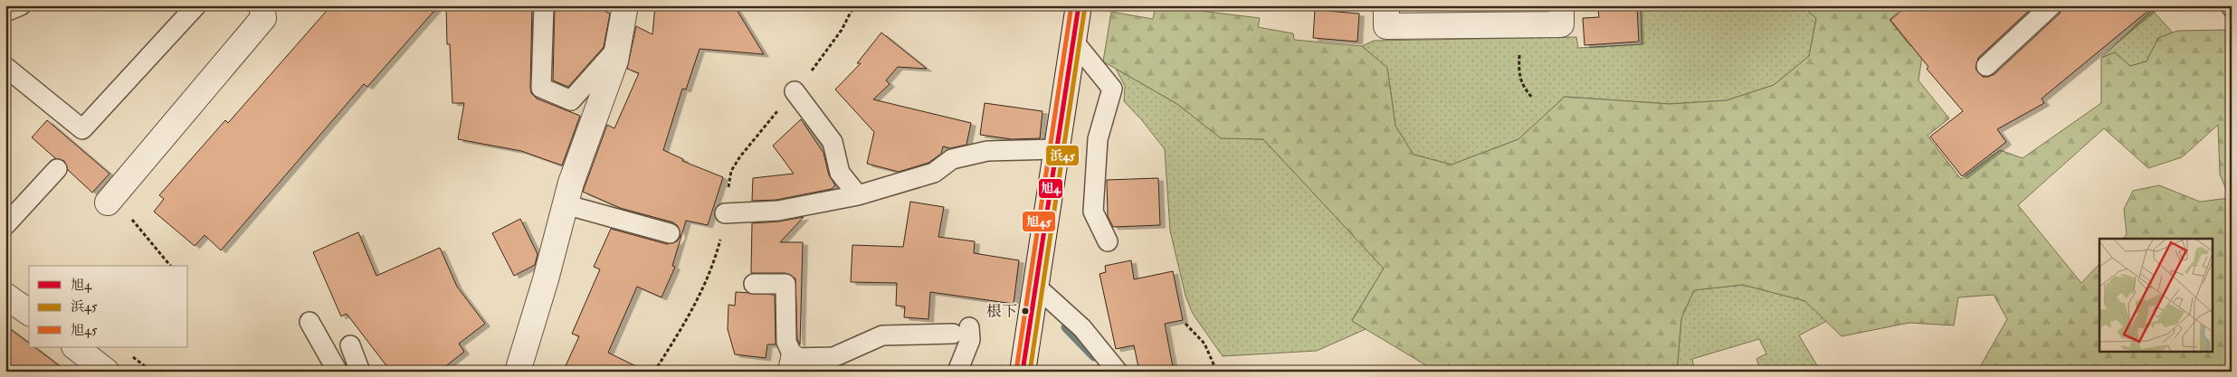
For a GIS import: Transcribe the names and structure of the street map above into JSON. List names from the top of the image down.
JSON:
{
  "places": ["根下"],
  "lines": ["transit line 旭4", "transit line 旭45", "transit line 浜45"],
  "legend": ["旭4", "浜45", "旭45"]
}
